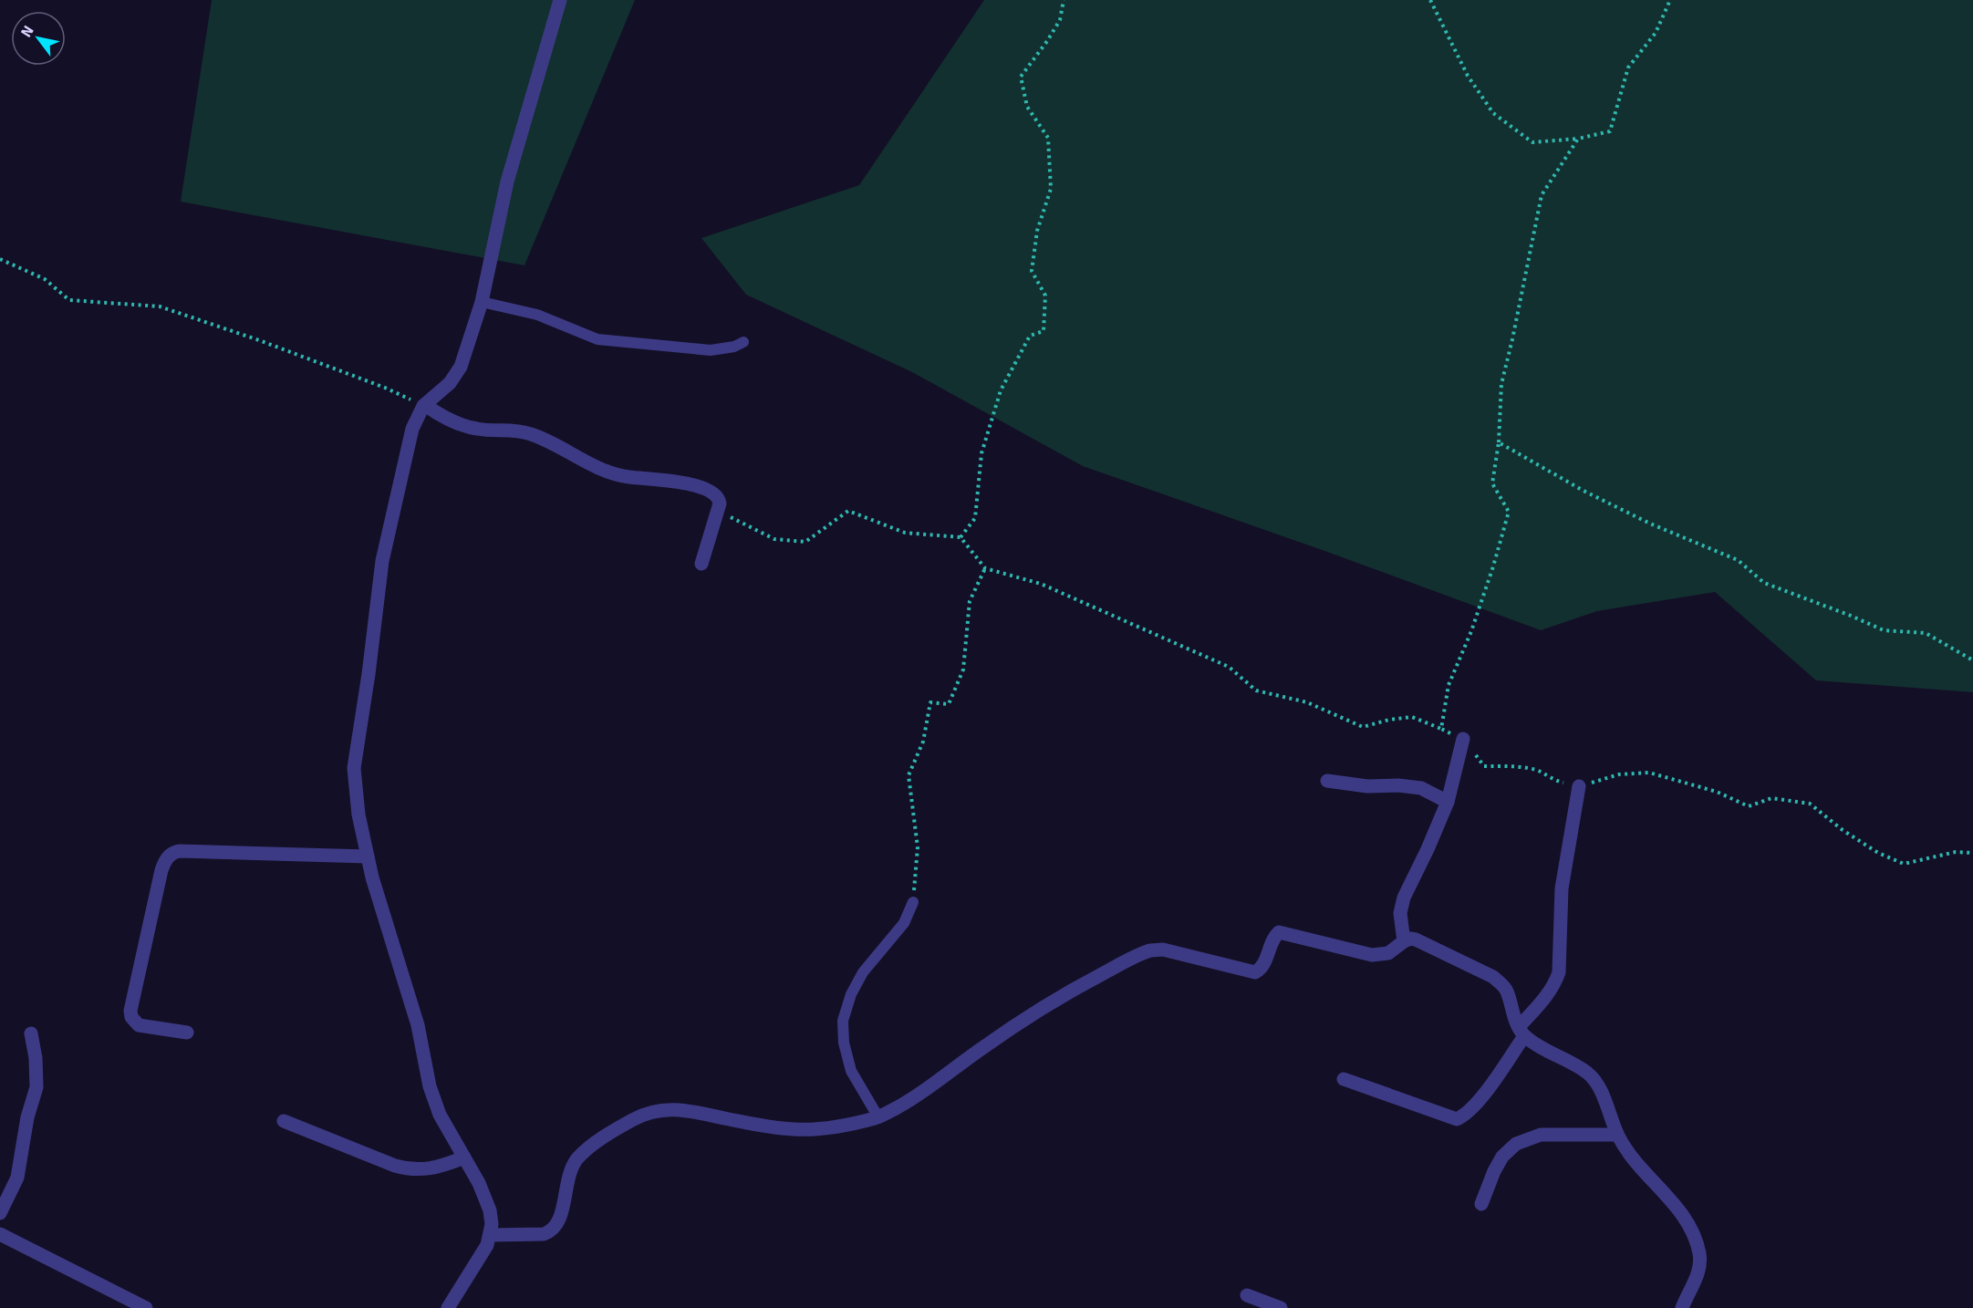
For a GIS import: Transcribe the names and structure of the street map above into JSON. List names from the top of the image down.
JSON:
{
  "north": "top left"
}
